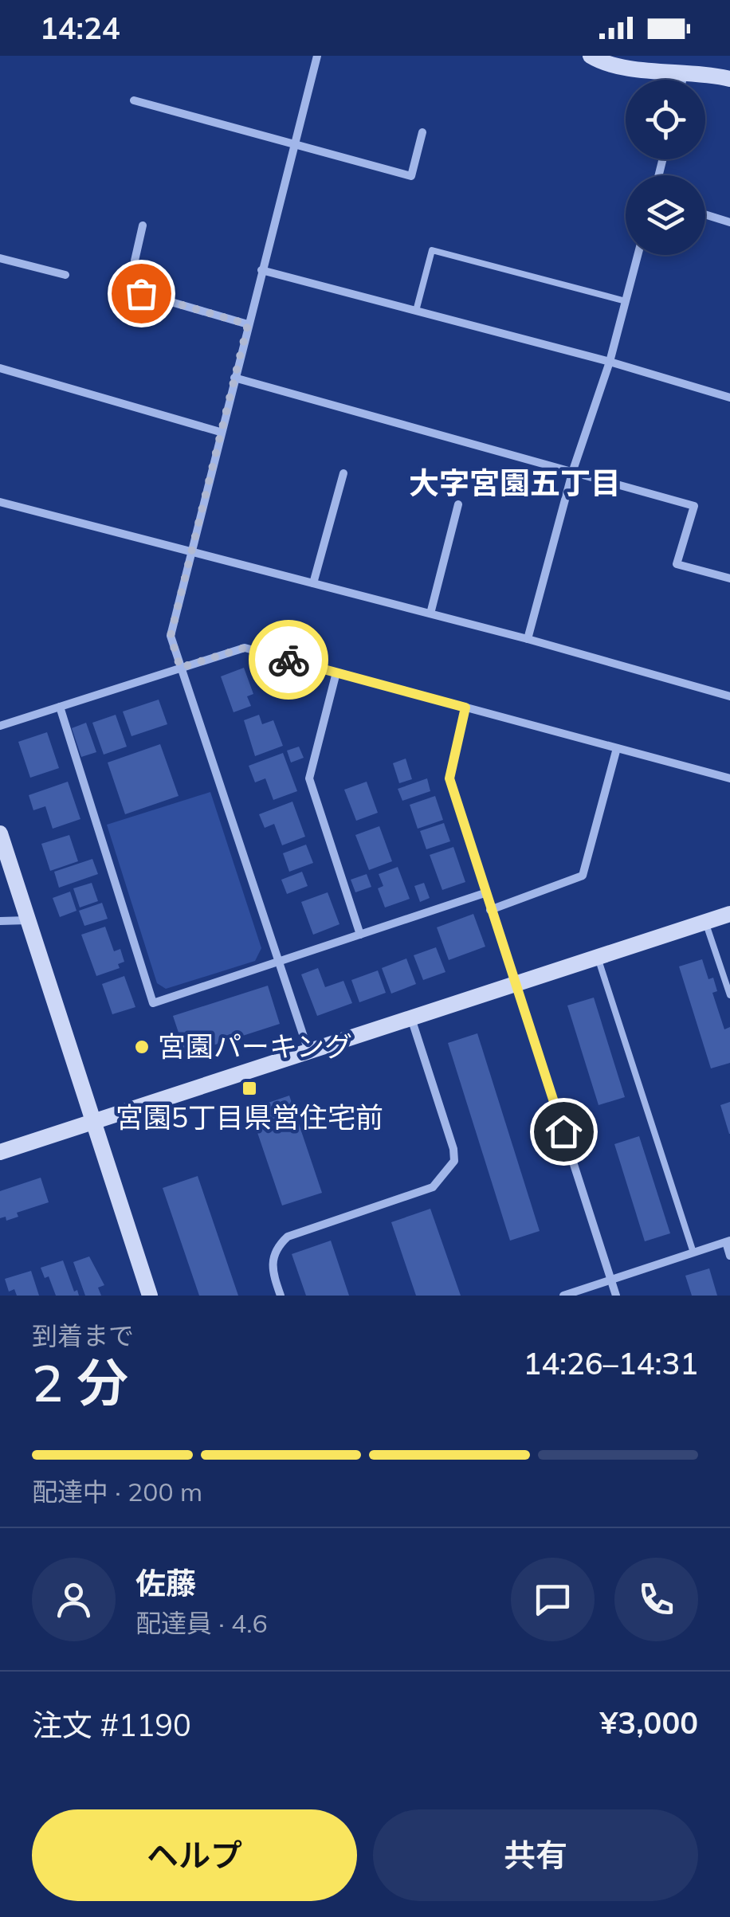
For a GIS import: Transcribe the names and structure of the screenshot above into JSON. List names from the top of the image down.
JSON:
{
  "districts": ["大字宮園五丁目"],
  "places": {
    "other": ["宮園パーキング"],
    "transit": ["宮園5丁目県営住宅前"]
  },
  "page": {
    "status": "14:24",
    "heading": ["2 分", "到着まで", "14:26–14:31"],
    "panel": [
      "佐藤",
      "配達員 · 4.6",
      "注文 #1190",
      "¥3,000"
    ],
    "bar": "配達中 · 200 m",
    "buttons": ["ヘルプ", "共有"]
  }
}
